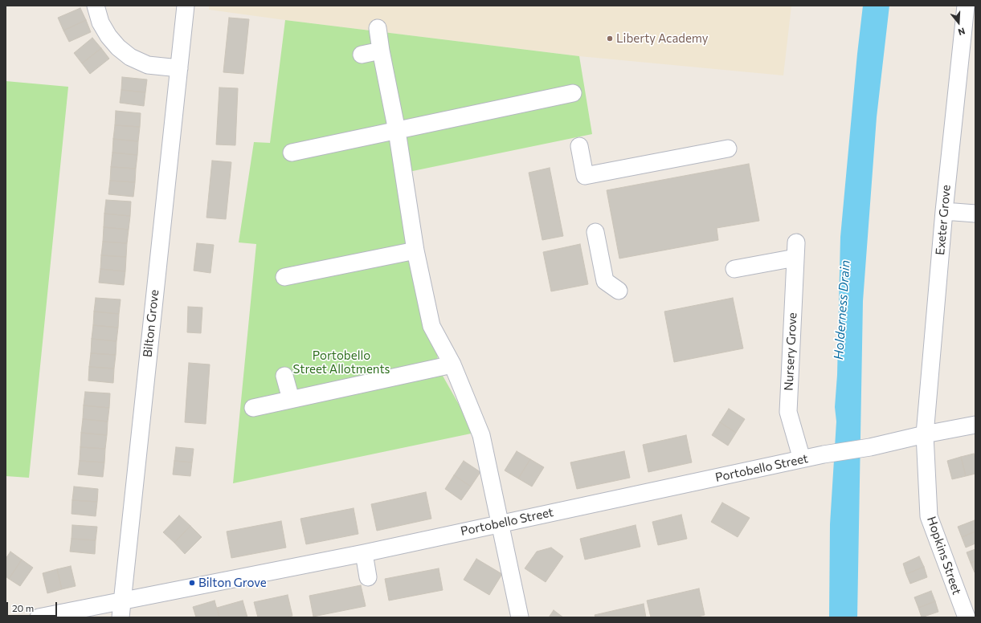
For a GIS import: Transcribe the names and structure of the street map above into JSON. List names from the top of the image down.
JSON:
{
  "streets": {
    "street": [
      "Exeter Grove",
      "Bilton Grove",
      "Nursery Grove",
      "Portobello Street",
      "Hopkins Street"
    ]
  },
  "crossings": [
    ["Exeter Grove", "Portobello Street"],
    ["Exeter Grove", "Hopkins Street"],
    ["Bilton Grove", "Portobello Street"],
    ["Nursery Grove", "Portobello Street"],
    ["Portobello Street", "Hopkins Street"]
  ],
  "water": ["Holderness Drain"],
  "parks": ["Portobello Street Allotments"],
  "places": ["Liberty Academy", "Bilton Grove"],
  "scale_bar": "20 m",
  "north": "bottom"
}
